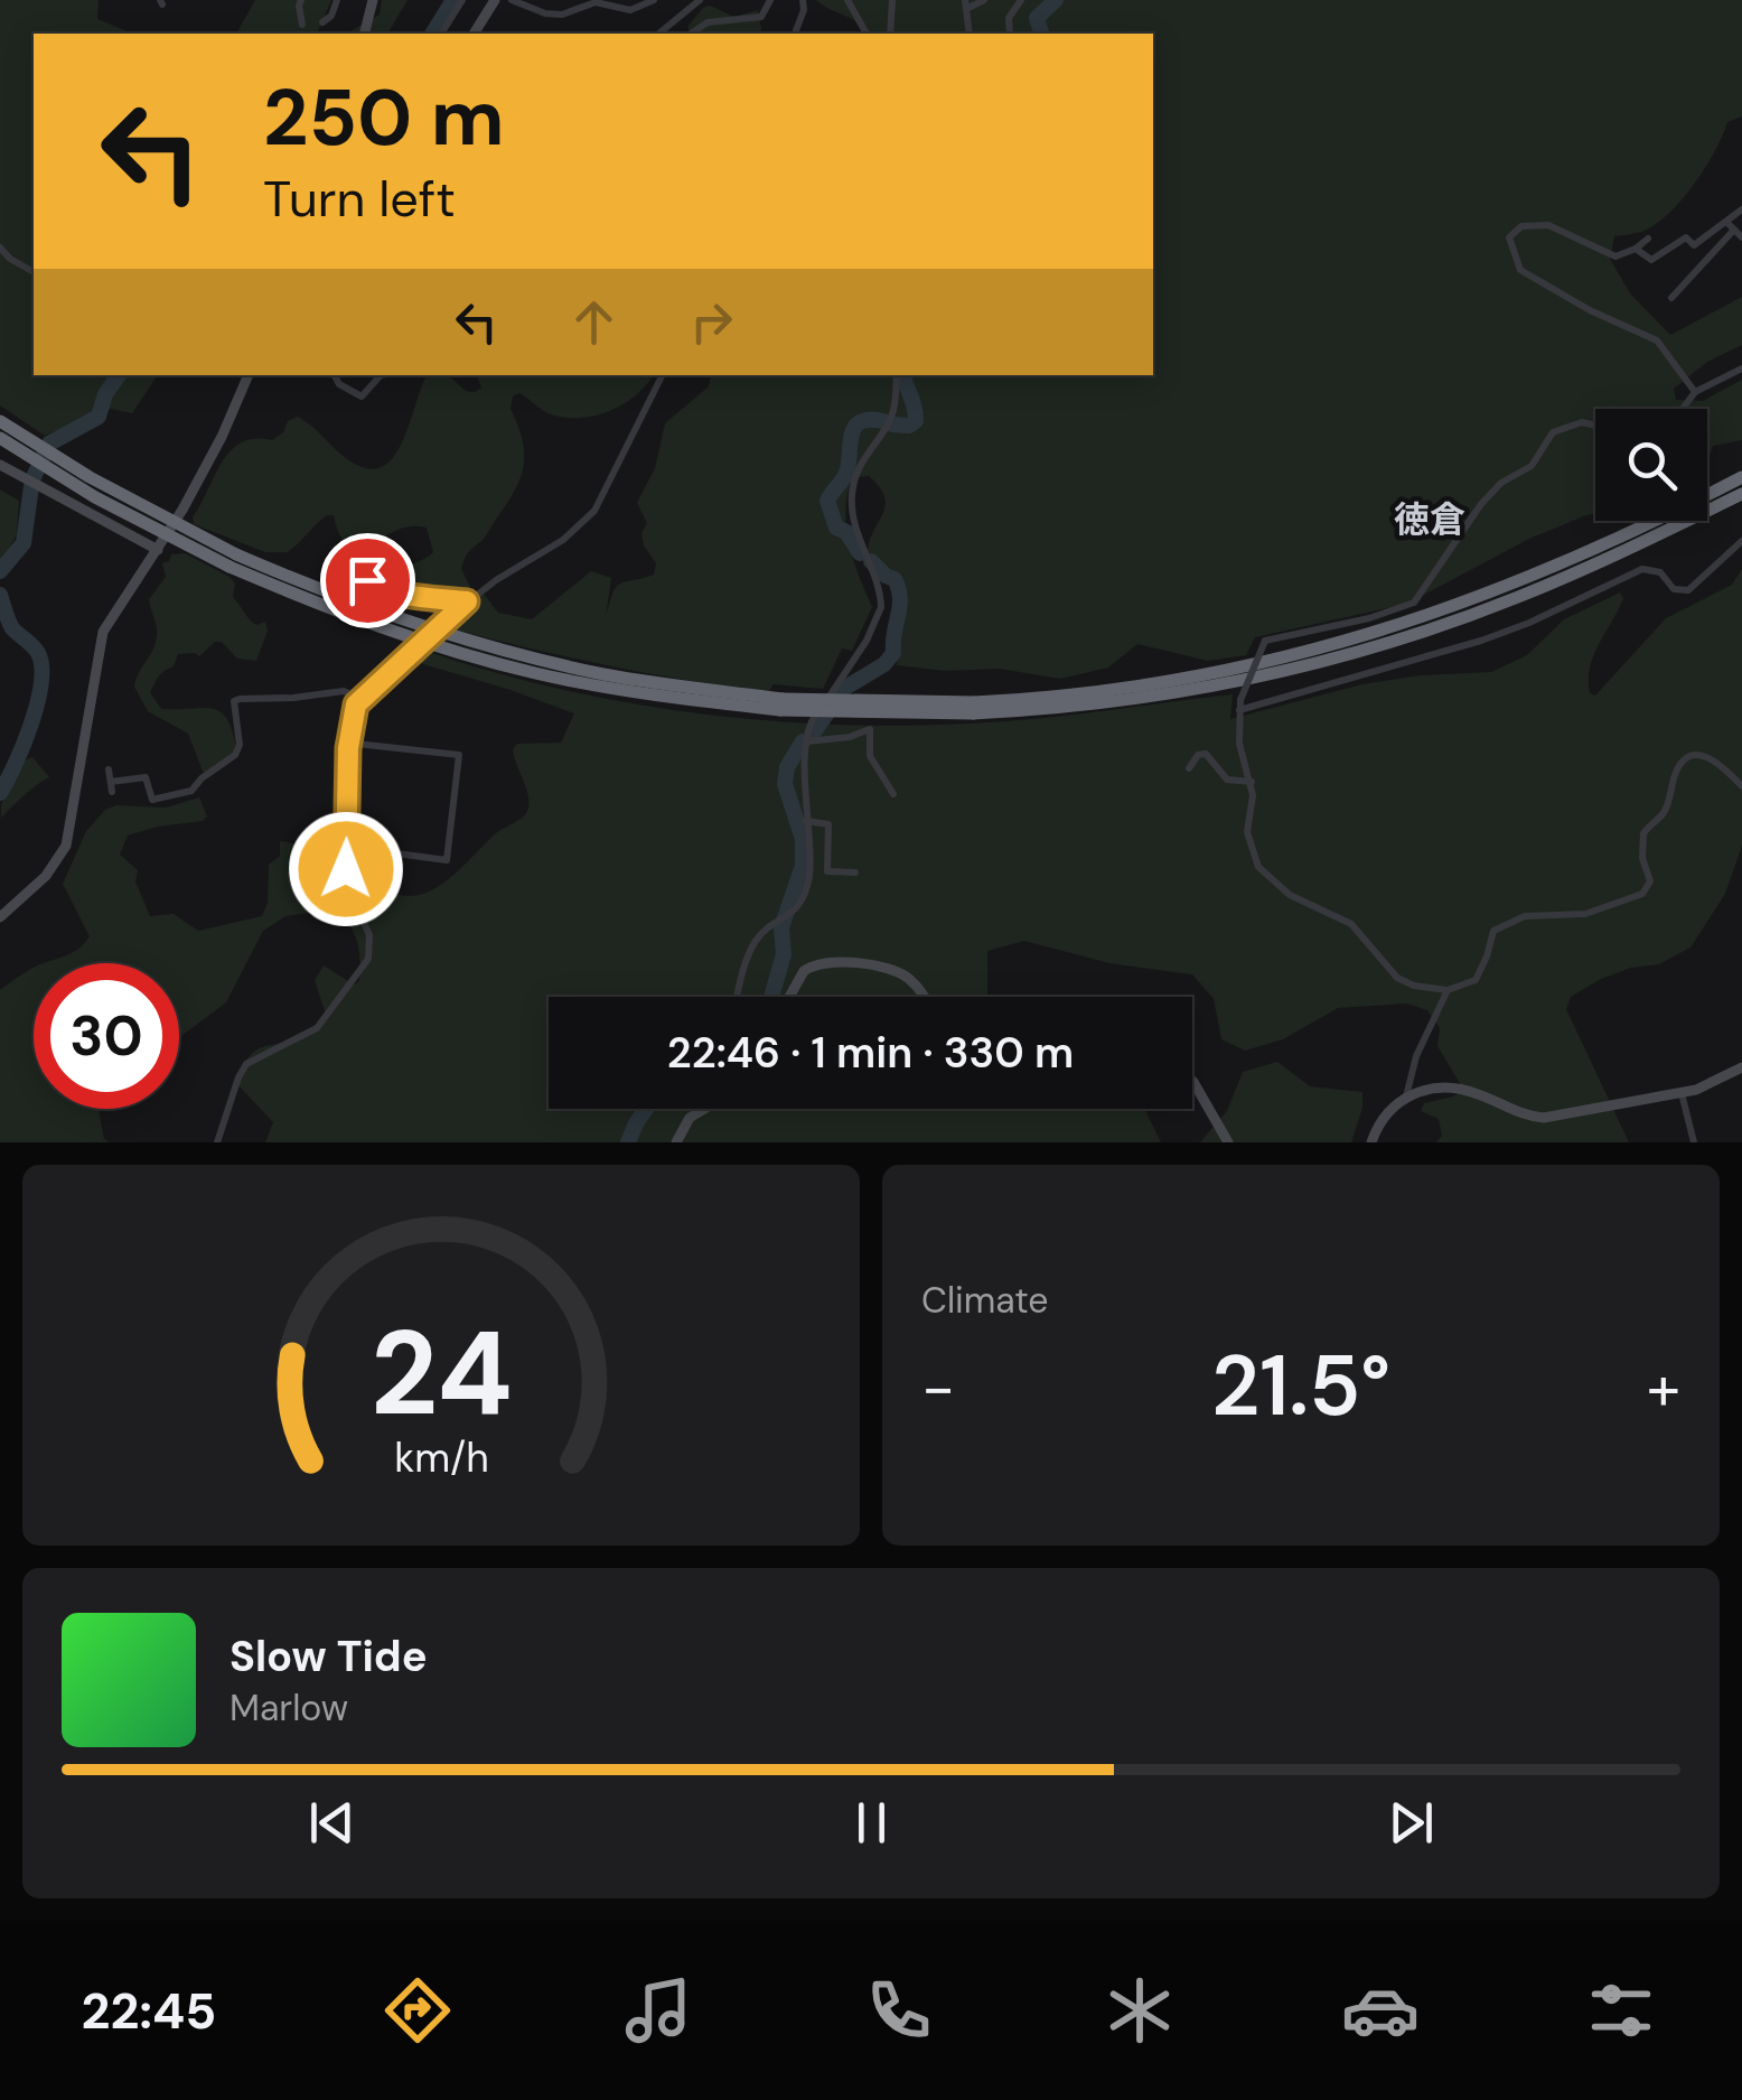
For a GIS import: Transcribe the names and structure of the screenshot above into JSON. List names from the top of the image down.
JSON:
{
  "districts": ["徳倉"],
  "page": {
    "turn": ["250 m", "Turn left"],
    "limit": "30",
    "trip": "22:46 · 1 min · 330 m",
    "tile": "Climate",
    "heat": ["−", "21.5°", "+"],
    "song": ["Slow Tide", "Marlow"],
    "tabs": "22:45",
    "gauge": ["24", "km/h"]
  }
}
